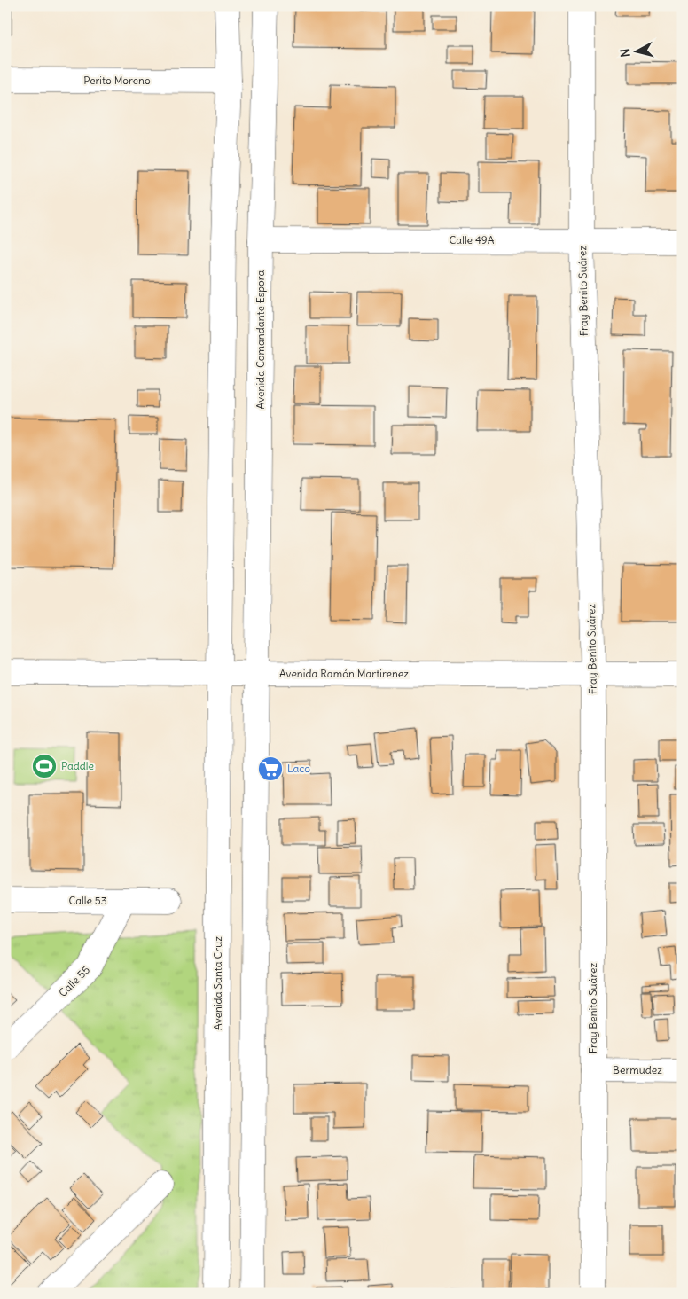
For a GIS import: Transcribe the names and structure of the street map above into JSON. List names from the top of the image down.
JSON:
{
  "streets": {
    "main road": [
      "Perito Moreno",
      "Calle 49A",
      "Fray Benito Suárez",
      "Avenida Comandante Espora",
      "Avenida Ramón Martirenez",
      "Calle 53",
      "Calle 55",
      "Avenida Santa Cruz",
      "Bermudez"
    ]
  },
  "crossings": [
    ["Calle 49A", "Fray Benito Suárez"],
    ["Calle 49A", "Avenida Comandante Espora"],
    ["Fray Benito Suárez", "Avenida Ramón Martirenez"],
    ["Fray Benito Suárez", "Bermudez"],
    ["Avenida Comandante Espora", "Avenida Ramón Martirenez"],
    ["Avenida Ramón Martirenez", "Avenida Santa Cruz"],
    ["Calle 53", "Calle 55"]
  ],
  "places": {
    "sports": ["Paddle"],
    "supermarket": ["Laco"]
  },
  "north": "left"
}
